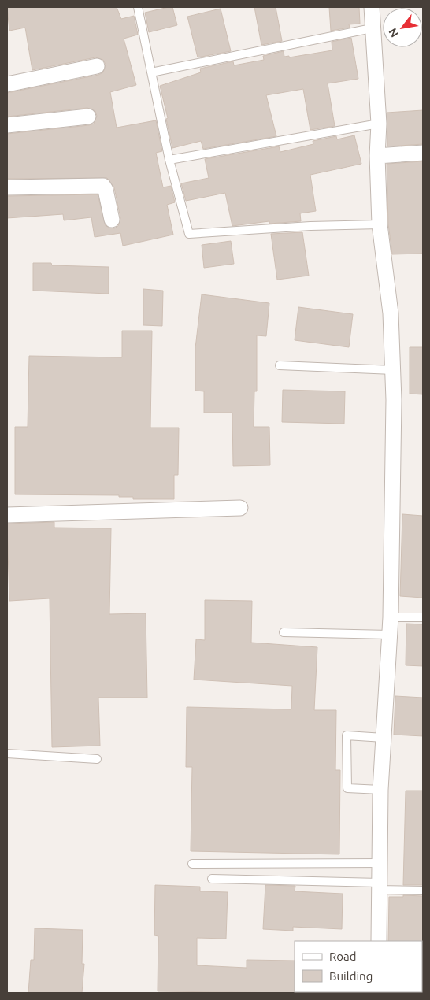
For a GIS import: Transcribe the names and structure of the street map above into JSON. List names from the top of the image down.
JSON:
{
  "legend": ["Road", "Building"],
  "north": "bottom left"
}
